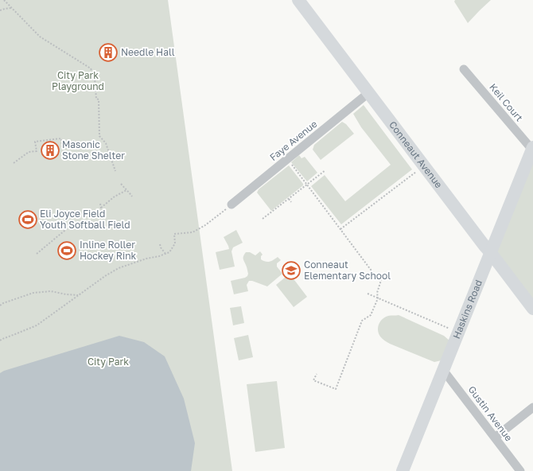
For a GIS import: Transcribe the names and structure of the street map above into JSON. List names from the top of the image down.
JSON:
{
  "streets": {
    "street": [
      "Keil Court",
      "Faye Avenue",
      "Conneaut Avenue",
      "Haskins Road",
      "Gustin Avenue"
    ]
  },
  "crossings": [
    ["Keil Court", "Haskins Road"],
    ["Faye Avenue", "Conneaut Avenue"],
    ["Conneaut Avenue", "Haskins Road"],
    ["Haskins Road", "Gustin Avenue"]
  ],
  "parks": ["City Park Playground", "City Park"],
  "places": {
    "building": ["Needle Hall", "Masonic Stone Shelter"],
    "sports": ["Eli Joyce Field Youth Softball Field", "Inline Roller Hockey Rink"],
    "school or university": ["Conneaut Elementary School"]
  }
}
